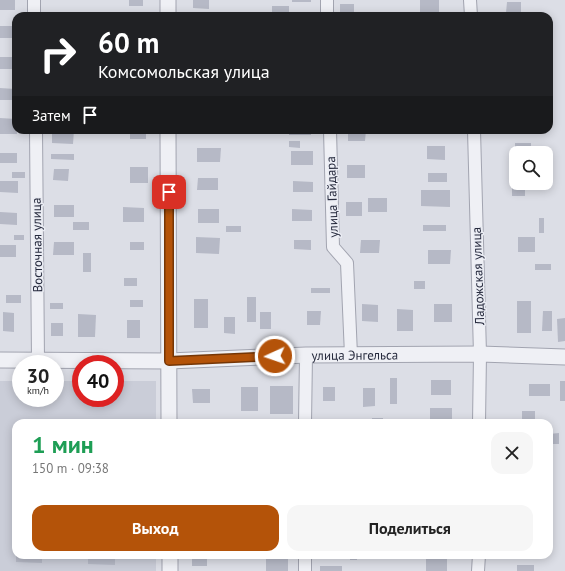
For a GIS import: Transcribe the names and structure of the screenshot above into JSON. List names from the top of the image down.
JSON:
{
  "streets": {
    "street": [
      "улица Гайдара",
      "Восточная улица",
      "Ладожская улица",
      "улица Энгельса"
    ]
  },
  "crossings": [
    ["улица Гайдара", "улица Энгельса"],
    ["Ладожская улица", "улица Энгельса"]
  ],
  "page": {
    "turn": ["60 m", "Комсомольская улица"],
    "then": "Затем",
    "speed": "30 km/h",
    "limit": "40",
    "heading": ["1 мин", "150 m · 09:38"],
    "buttons": ["Выход", "Поделиться"]
  }
}
